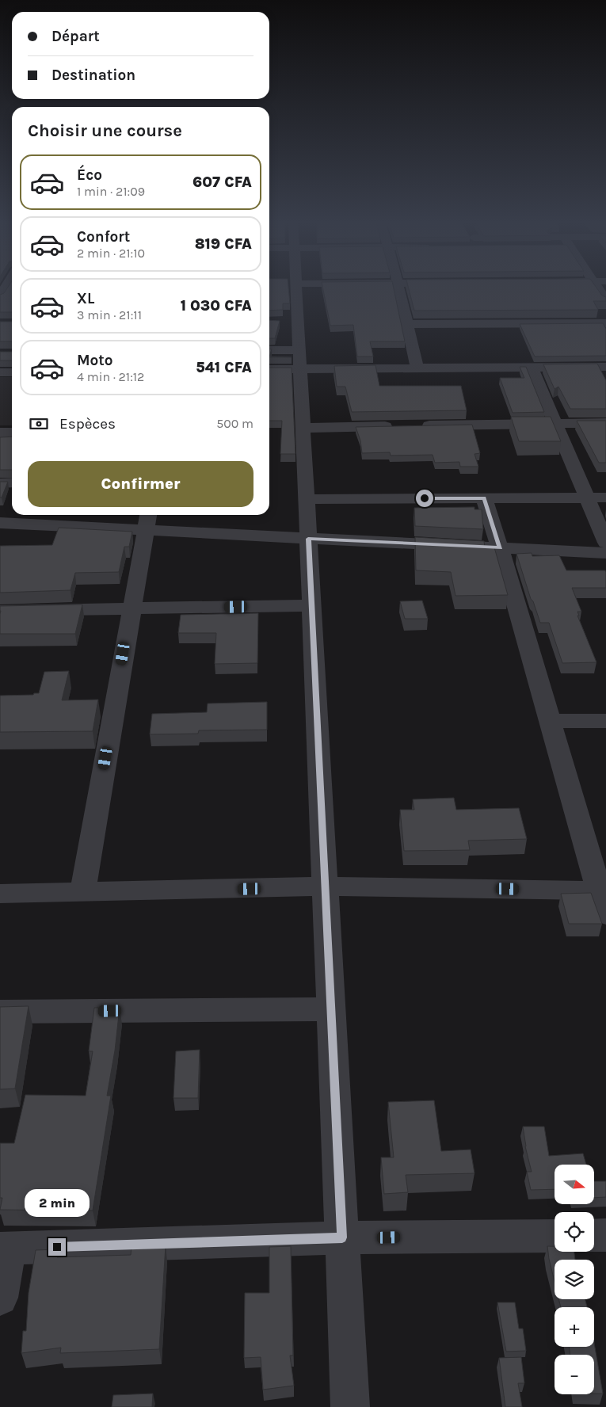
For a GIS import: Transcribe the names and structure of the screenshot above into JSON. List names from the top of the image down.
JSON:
{
  "north": "right",
  "page": {
    "banner": ["Départ", "Destination"],
    "heading": "Choisir une course",
    "list": [
      {
        "name": "Éco",
        "note": "1 min · 21:09",
        "value": "607 CFA"
      },
      {
        "name": "Confort",
        "note": "2 min · 21:10",
        "value": "819 CFA"
      },
      {
        "name": "XL",
        "note": "3 min · 21:11",
        "value": "1 030 CFA"
      },
      {
        "name": "Moto",
        "note": "4 min · 21:12",
        "value": "541 CFA"
      }
    ],
    "pay": ["Espèces", "500 m"],
    "buttons": "Confirmer",
    "map_buttons": ["+", "−"],
    "bubble": "2 min"
  }
}
